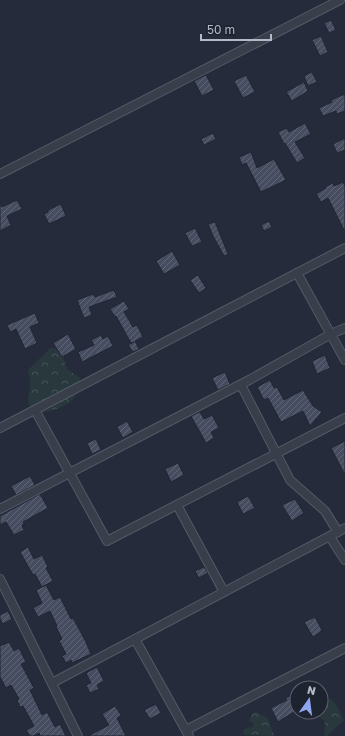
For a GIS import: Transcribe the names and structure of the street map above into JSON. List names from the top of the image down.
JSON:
{
  "scale_bar": "50 m",
  "north": "top"
}
